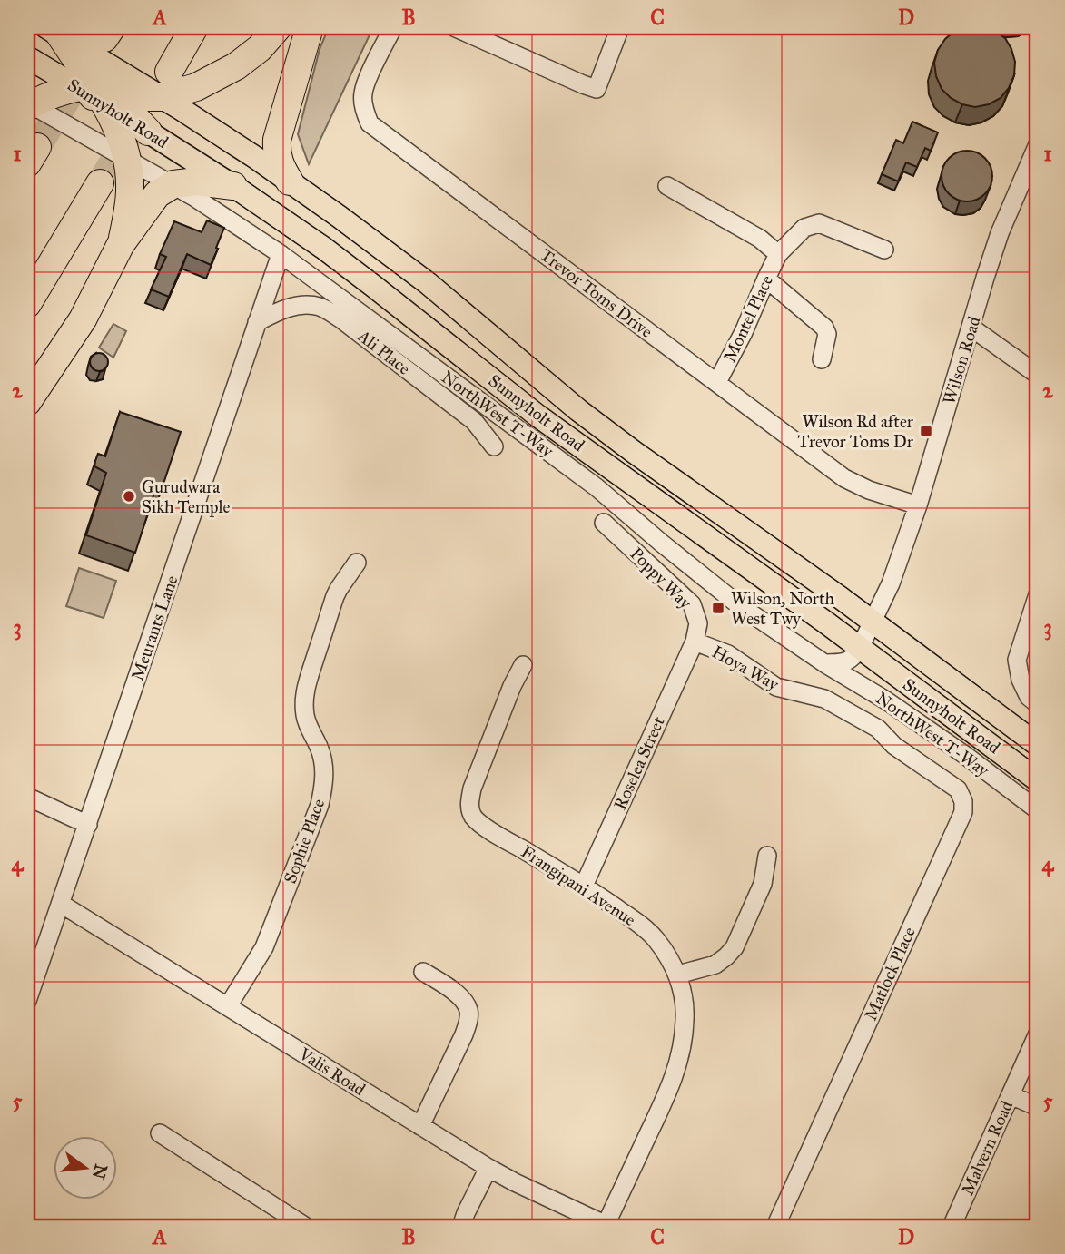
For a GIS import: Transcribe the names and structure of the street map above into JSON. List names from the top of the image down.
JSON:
{
  "streets": {
    "main road": ["Sunnyholt Road"],
    "street": [
      "Trevor Toms Drive",
      "Montel Place",
      "Ali Place",
      "Wilson Road",
      "NorthWest T-Way",
      "Poppy Way",
      "Meurants Lane",
      "Hoya Way",
      "Roselea Street",
      "Sophie Place",
      "Frangipani Avenue",
      "Matlock Place",
      "Valis Road",
      "Malvern Road"
    ]
  },
  "crossings": [
    ["Sunnyholt Road", "Wilson Road"],
    ["Trevor Toms Drive", "Montel Place"],
    ["Trevor Toms Drive", "Wilson Road"],
    ["Ali Place", "Meurants Lane"],
    ["NorthWest T-Way", "Meurants Lane"],
    ["Poppy Way", "Hoya Way"],
    ["Poppy Way", "Roselea Street"],
    ["Meurants Lane", "Valis Road"],
    ["Hoya Way", "Roselea Street"],
    ["Hoya Way", "Matlock Place"],
    ["Roselea Street", "Frangipani Avenue"],
    ["Sophie Place", "Valis Road"],
    ["Frangipani Avenue", "Valis Road"]
  ],
  "places": {
    "transit": ["Wilson Rd after Trevor Toms Dr", "Wilson, North West Twy"],
    "other": ["Gurudwara Sikh Temple"]
  },
  "north": "right",
  "grid": {
    "columns": [
      "A",
      "B",
      "C",
      "D"
    ],
    "rows": [
      "1",
      "2",
      "3",
      "4",
      "5"
    ]
  }
}
